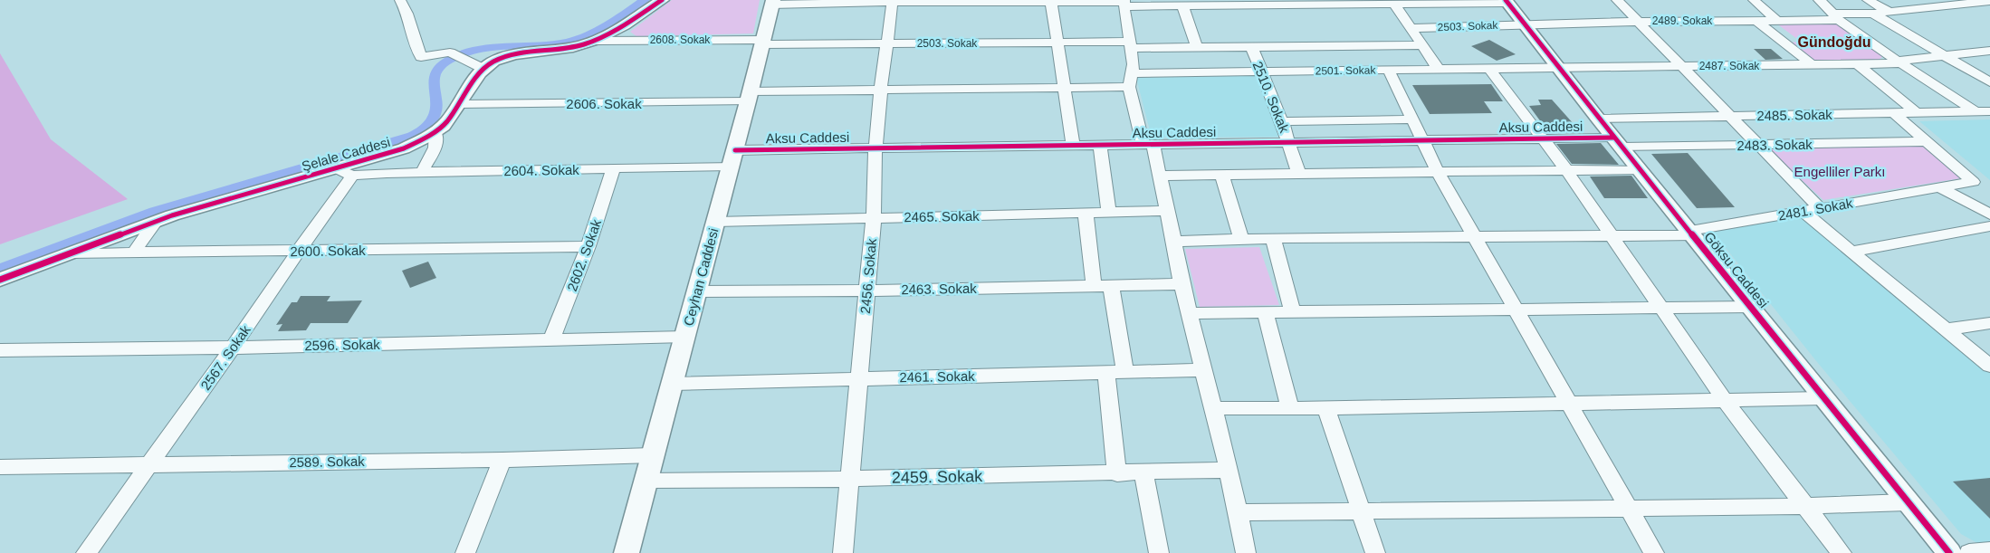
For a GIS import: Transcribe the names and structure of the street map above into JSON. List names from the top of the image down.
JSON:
{
  "streets": {
    "street": [
      "2489. Sokak",
      "2503. Sokak",
      "2608. Sokak",
      "2487. Sokak",
      "2501. Sokak",
      "2510. Sokak",
      "2606. Sokak",
      "2485. Sokak",
      "Aksu Caddesi",
      "2483. Sokak",
      "Şelale Caddesi",
      "2604. Sokak",
      "2481. Sokak",
      "2465. Sokak",
      "2600. Sokak",
      "2602. Sokak",
      "Göksu Caddesi",
      "2456. Sokak",
      "Ceyhan Caddesi",
      "2463. Sokak",
      "2596. Sokak",
      "2567. Sokak",
      "2461. Sokak",
      "2589. Sokak",
      "2459. Sokak"
    ]
  },
  "crossings": [
    ["2489. Sokak", "2503. Sokak"],
    ["2489. Sokak", "Göksu Caddesi"],
    ["2503. Sokak", "2608. Sokak"],
    ["2503. Sokak", "2510. Sokak"],
    ["2503. Sokak", "Göksu Caddesi"],
    ["2503. Sokak", "2456. Sokak"],
    ["2503. Sokak", "Ceyhan Caddesi"],
    ["2608. Sokak", "Şelale Caddesi"],
    ["2608. Sokak", "Ceyhan Caddesi"],
    ["2487. Sokak", "2501. Sokak"],
    ["2487. Sokak", "Göksu Caddesi"],
    ["2501. Sokak", "2510. Sokak"],
    ["2501. Sokak", "Göksu Caddesi"],
    ["2510. Sokak", "Aksu Caddesi"],
    ["2606. Sokak", "Şelale Caddesi"],
    ["2606. Sokak", "2456. Sokak"],
    ["2606. Sokak", "Ceyhan Caddesi"],
    ["2485. Sokak", "Göksu Caddesi"],
    ["Aksu Caddesi", "2483. Sokak"],
    ["Aksu Caddesi", "2604. Sokak"],
    ["Aksu Caddesi", "Göksu Caddesi"],
    ["Aksu Caddesi", "2456. Sokak"],
    ["Aksu Caddesi", "Ceyhan Caddesi"],
    ["2483. Sokak", "2481. Sokak"],
    ["2483. Sokak", "Göksu Caddesi"],
    ["Şelale Caddesi", "2600. Sokak"],
    ["2604. Sokak", "2602. Sokak"],
    ["2604. Sokak", "Ceyhan Caddesi"],
    ["2604. Sokak", "2567. Sokak"],
    ["2481. Sokak", "Göksu Caddesi"],
    ["2465. Sokak", "2456. Sokak"],
    ["2465. Sokak", "Ceyhan Caddesi"],
    ["2600. Sokak", "2602. Sokak"],
    ["2600. Sokak", "2567. Sokak"],
    ["2602. Sokak", "2596. Sokak"],
    ["2456. Sokak", "2463. Sokak"],
    ["2456. Sokak", "2461. Sokak"],
    ["2456. Sokak", "2459. Sokak"],
    ["Ceyhan Caddesi", "2463. Sokak"],
    ["Ceyhan Caddesi", "2596. Sokak"],
    ["Ceyhan Caddesi", "2461. Sokak"],
    ["Ceyhan Caddesi", "2589. Sokak"],
    ["Ceyhan Caddesi", "2459. Sokak"],
    ["2596. Sokak", "2567. Sokak"],
    ["2567. Sokak", "2589. Sokak"]
  ],
  "districts": ["Gündoğdu"],
  "parks": ["Engelliler Parkı"]
}
